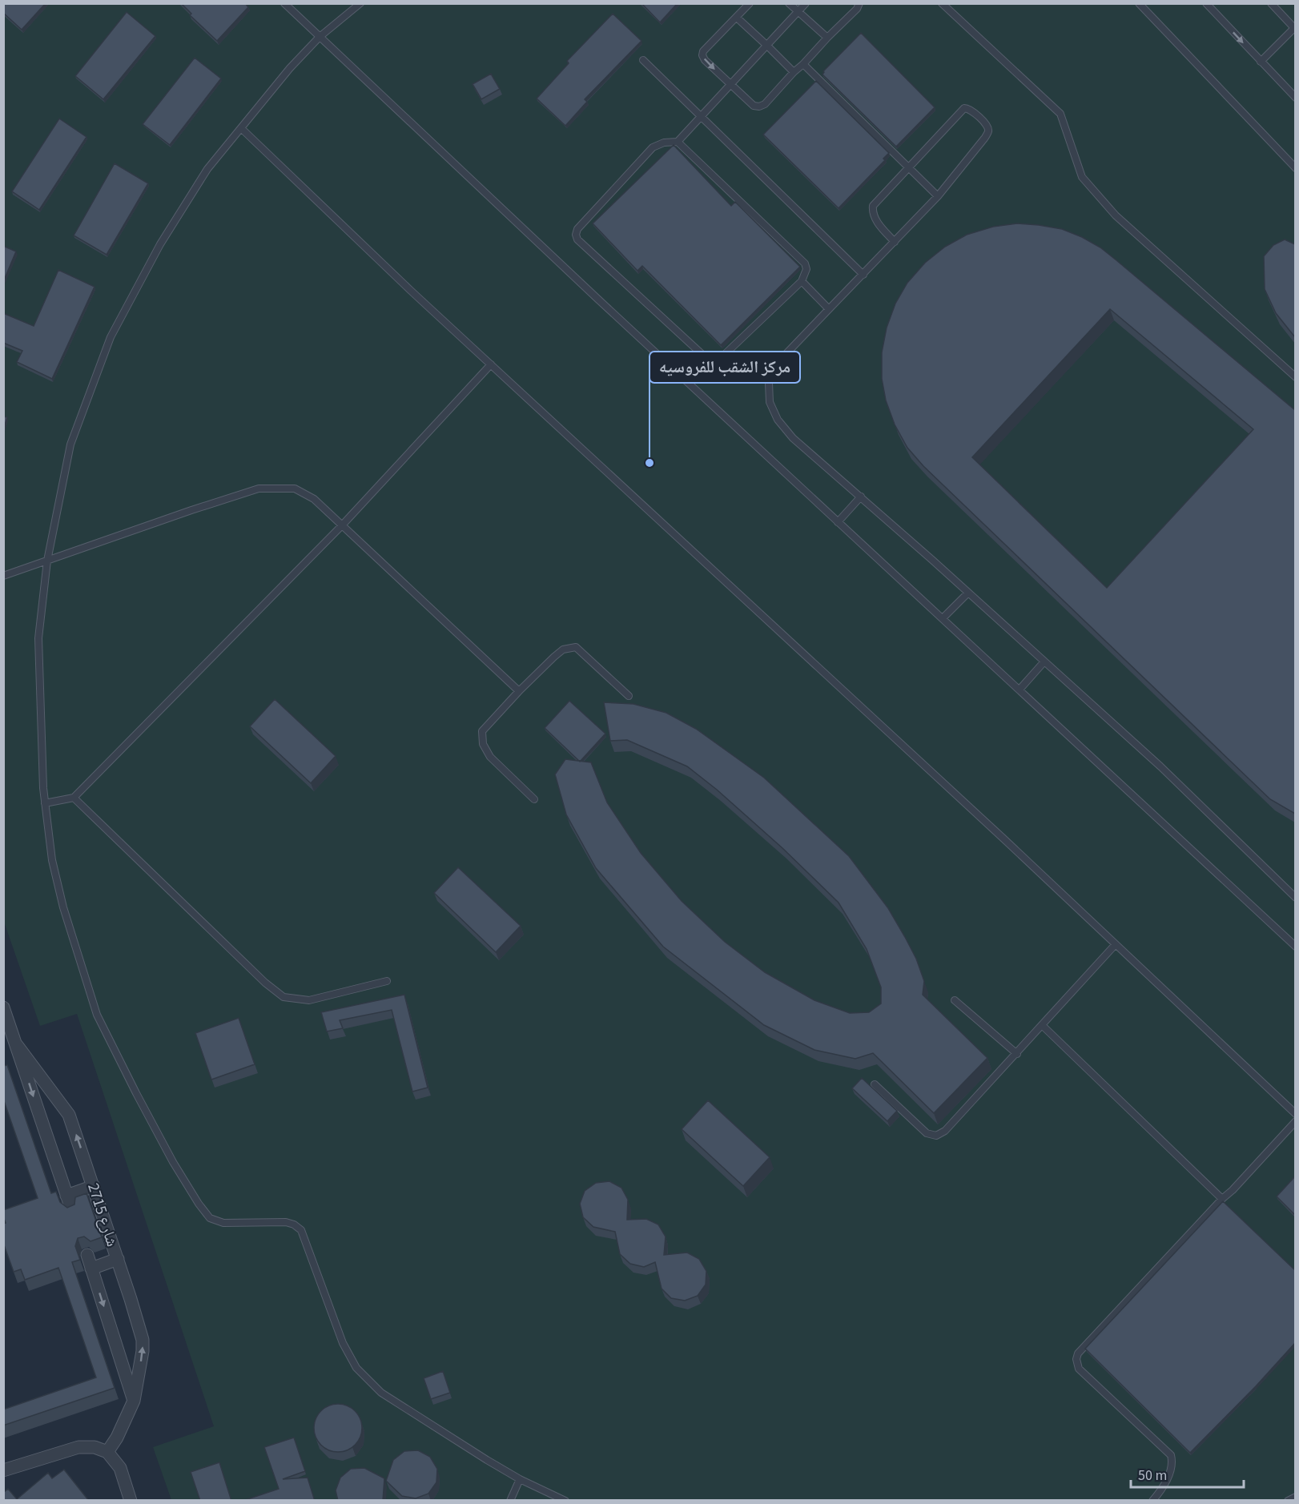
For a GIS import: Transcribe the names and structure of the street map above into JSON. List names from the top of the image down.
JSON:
{
  "streets": {
    "street": ["شارع 2715"]
  },
  "places": ["مركز الشقب للفروسيه"],
  "scale_bar": "50 m"
}
